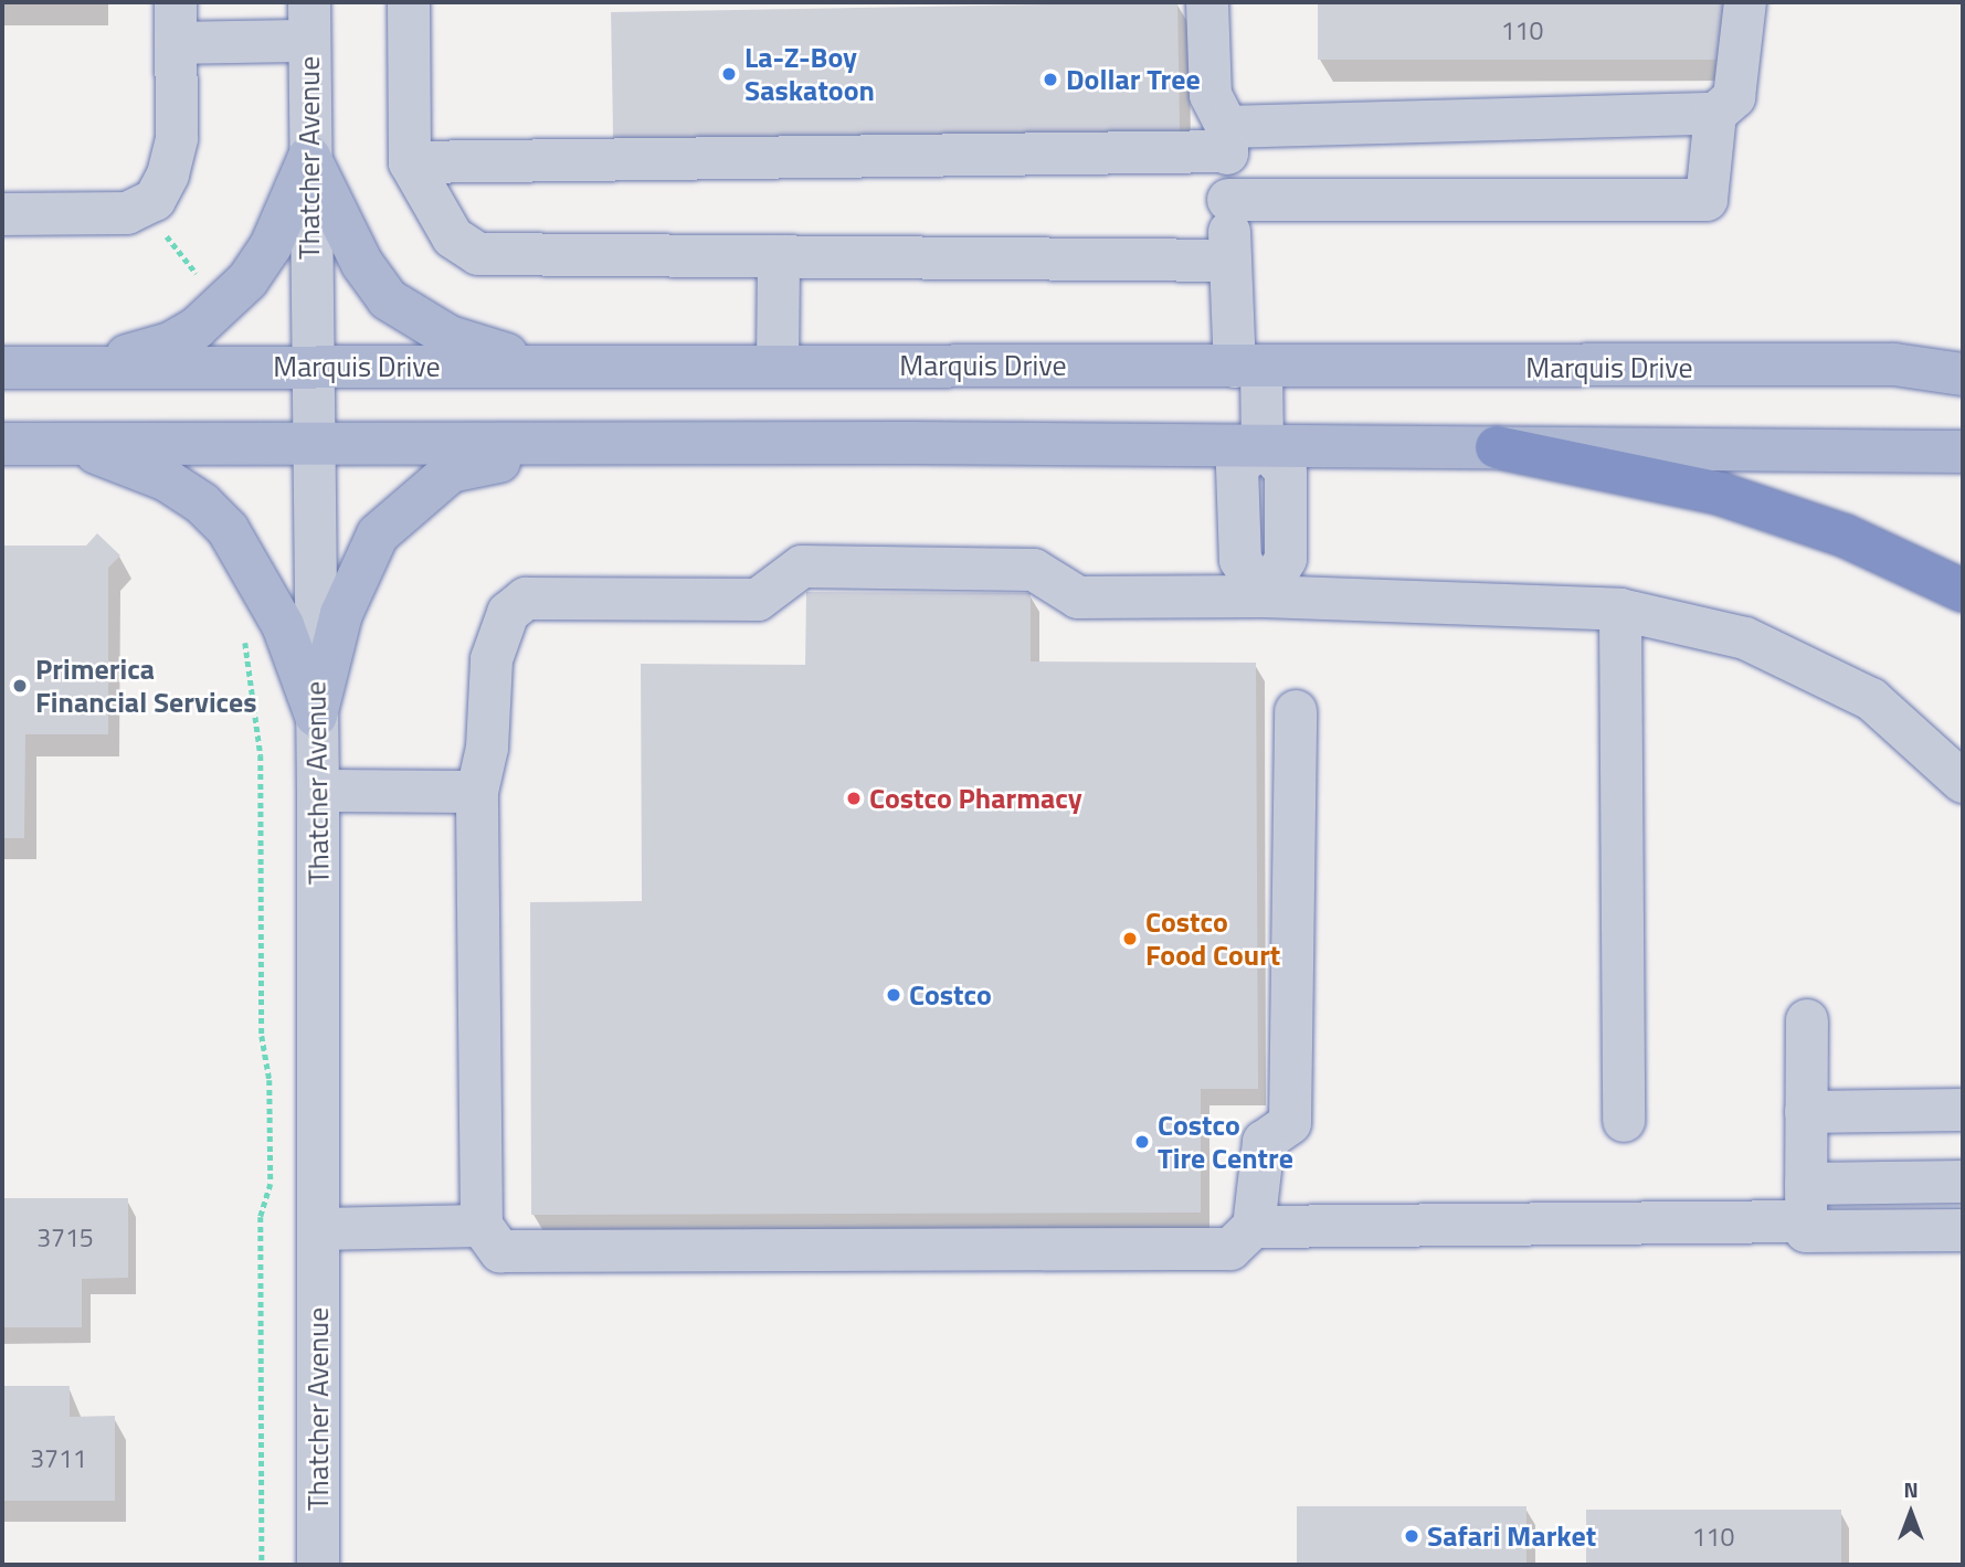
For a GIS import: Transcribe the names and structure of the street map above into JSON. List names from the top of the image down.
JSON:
{
  "streets": {
    "main road": ["Marquis Drive"],
    "street": ["Thatcher Avenue"]
  },
  "crossings": [
    ["Thatcher Avenue", "Marquis Drive"]
  ],
  "places": [
    "La-Z-Boy Saskatoon",
    "Dollar Tree",
    "Primerica Financial Services",
    "Costco Pharmacy",
    "Costco Food Court",
    "Costco",
    "Costco Tire Centre",
    "Safari Market"
  ],
  "house_numbers": [
    "110",
    "3715",
    "3711",
    "110"
  ],
  "north": "top"
}
